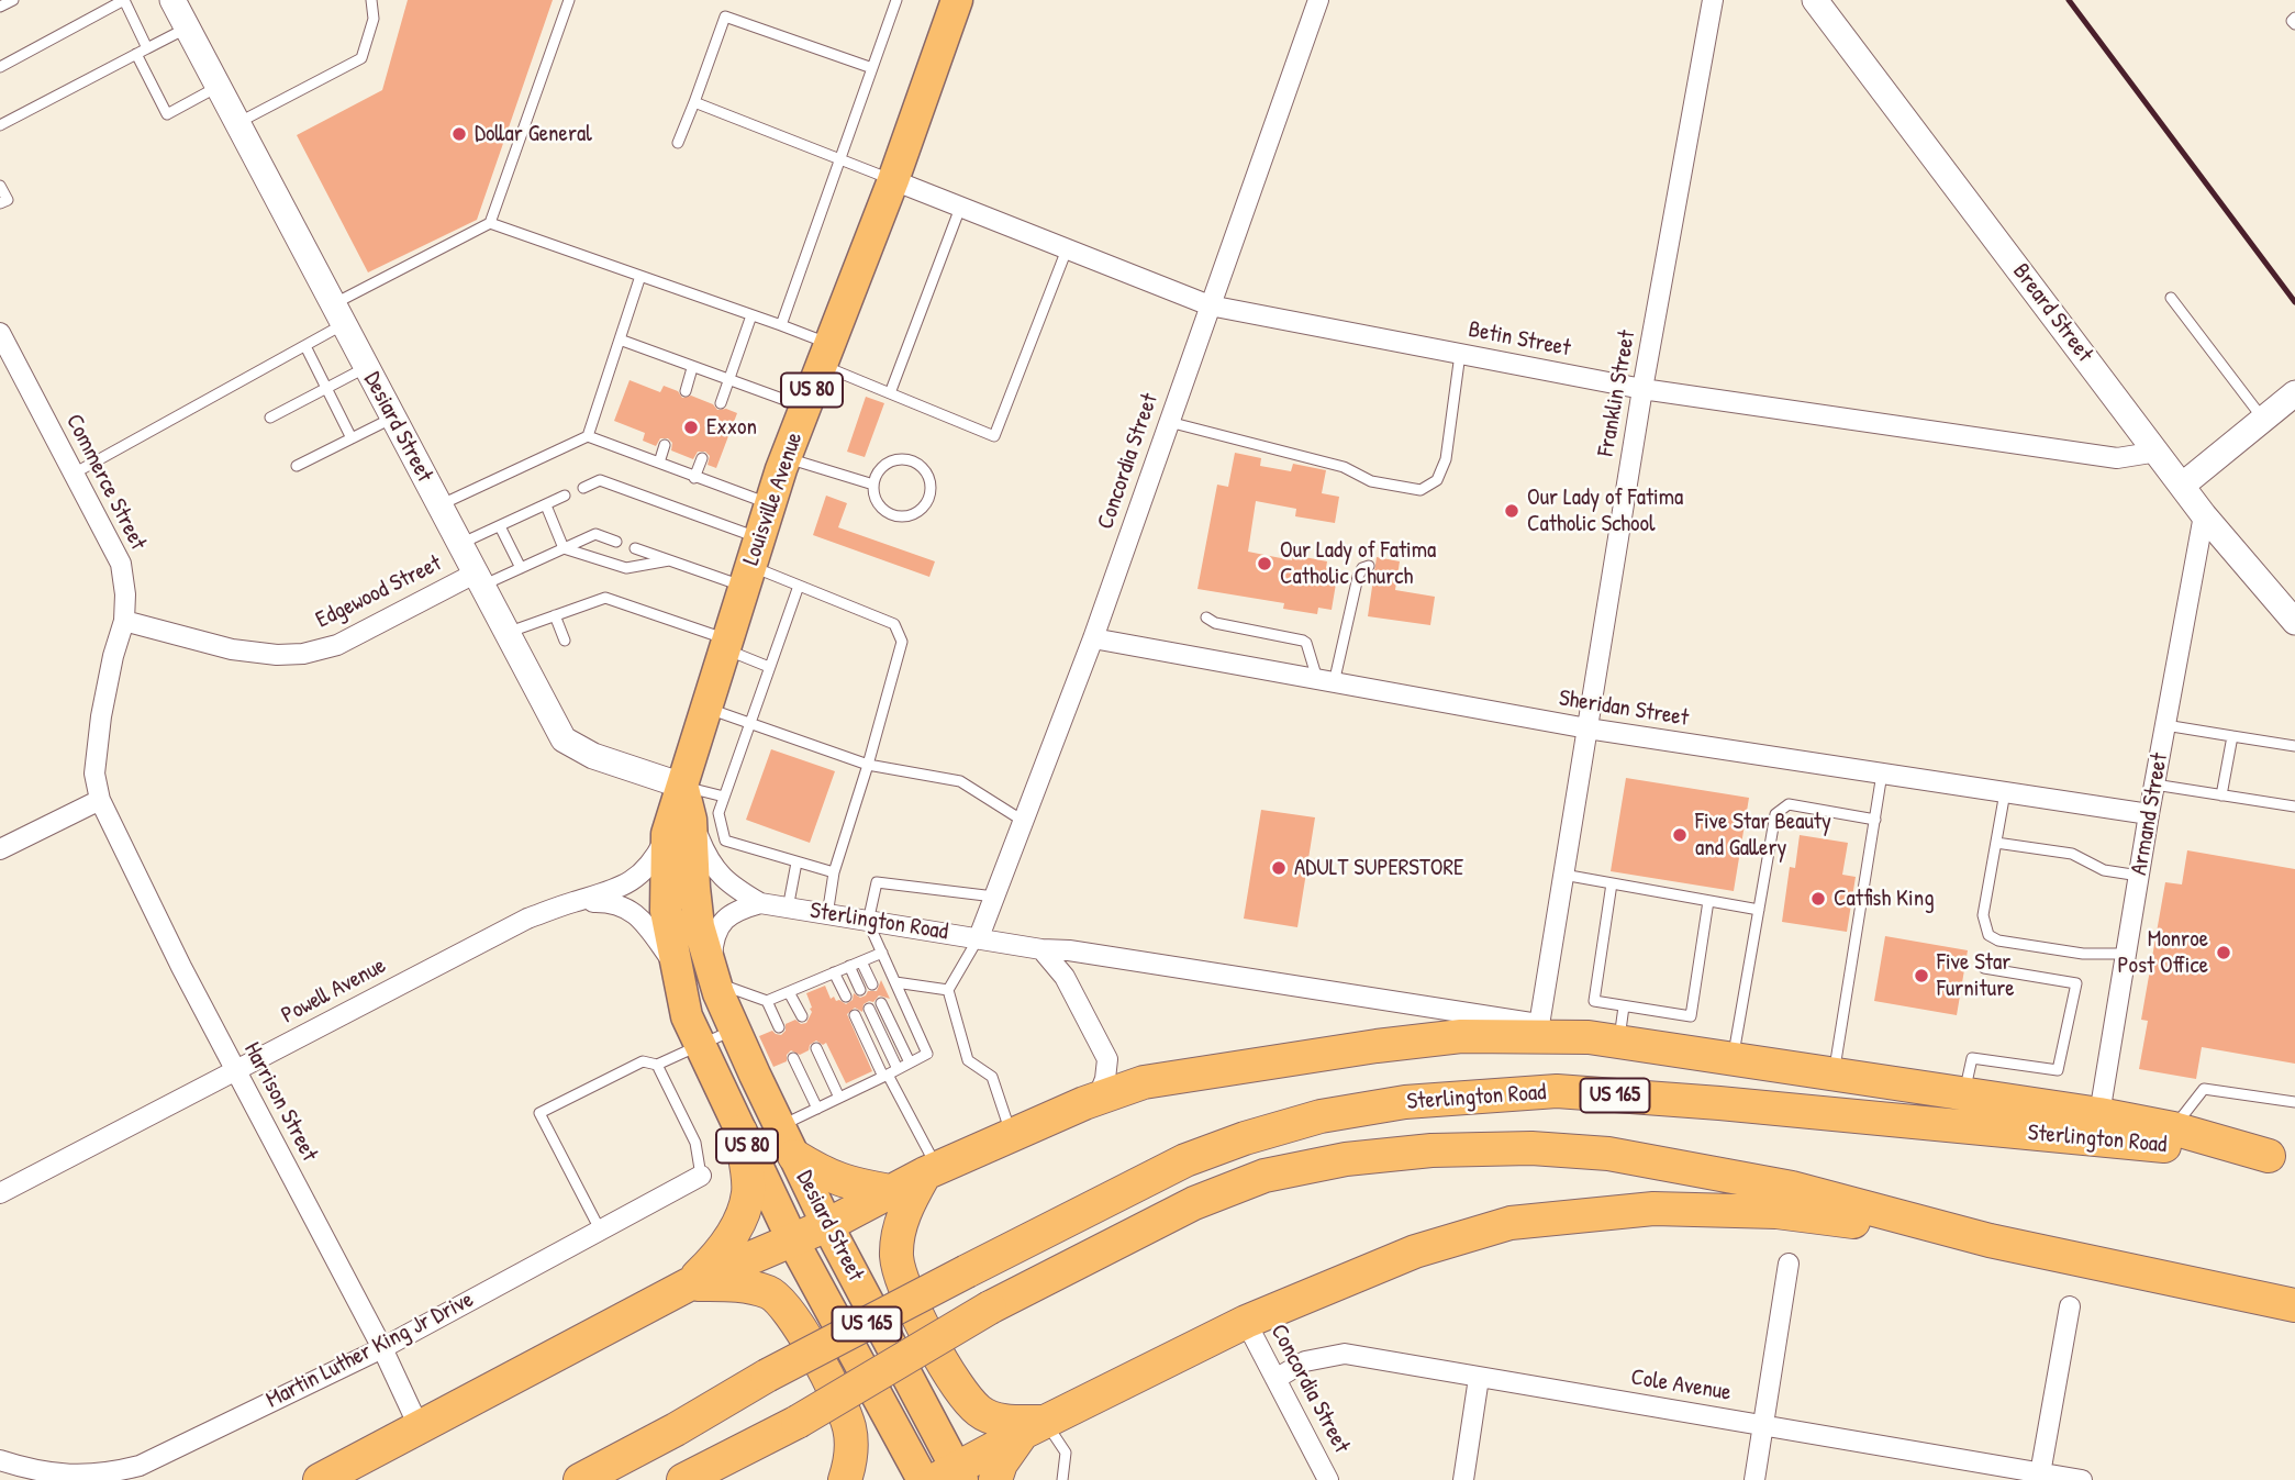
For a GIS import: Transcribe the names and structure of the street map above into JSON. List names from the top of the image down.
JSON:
{
  "streets": {
    "highway": ["Sterlington Road", "US 165"],
    "main road": ["US 80", "Desiard Street", "Louisville Avenue"],
    "street": [
      "Breard Street",
      "Betin Street",
      "Franklin Street",
      "Concordia Street",
      "Commerce Street",
      "Edgewood Street",
      "Sheridan Street",
      "Armand Street",
      "Powell Avenue",
      "Harrison Street",
      "Martin Luther King Jr Drive",
      "Cole Avenue"
    ]
  },
  "crossings": [
    ["Breard Street", "Betin Street"],
    ["Breard Street", "Armand Street"],
    ["Betin Street", "Franklin Street"],
    ["Betin Street", "Concordia Street"],
    ["Betin Street", "Louisville Avenue"],
    ["Franklin Street", "Sheridan Street"],
    ["Franklin Street", "Sterlington Road"],
    ["Desiard Street", "Louisville Avenue"],
    ["Desiard Street", "Edgewood Street"],
    ["Desiard Street", "Sterlington Road"],
    ["Desiard Street", "Powell Avenue"],
    ["Concordia Street", "Sheridan Street"],
    ["Concordia Street", "Sterlington Road"],
    ["Concordia Street", "Cole Avenue"],
    ["Commerce Street", "Edgewood Street"],
    ["Commerce Street", "Harrison Street"],
    ["Sheridan Street", "Armand Street"],
    ["Sterlington Road", "Powell Avenue"],
    ["Powell Avenue", "Harrison Street"],
    ["Harrison Street", "Martin Luther King Jr Drive"]
  ],
  "places": [
    "Dollar General",
    "Exxon",
    "Our Lady of Fatima Catholic School",
    "Our Lady of Fatima Catholic Church",
    "Five Star Beauty and Gallery",
    "ADULT SUPERSTORE",
    "Catfish King",
    "Monroe Post Office",
    "Five Star Furniture"
  ]
}
